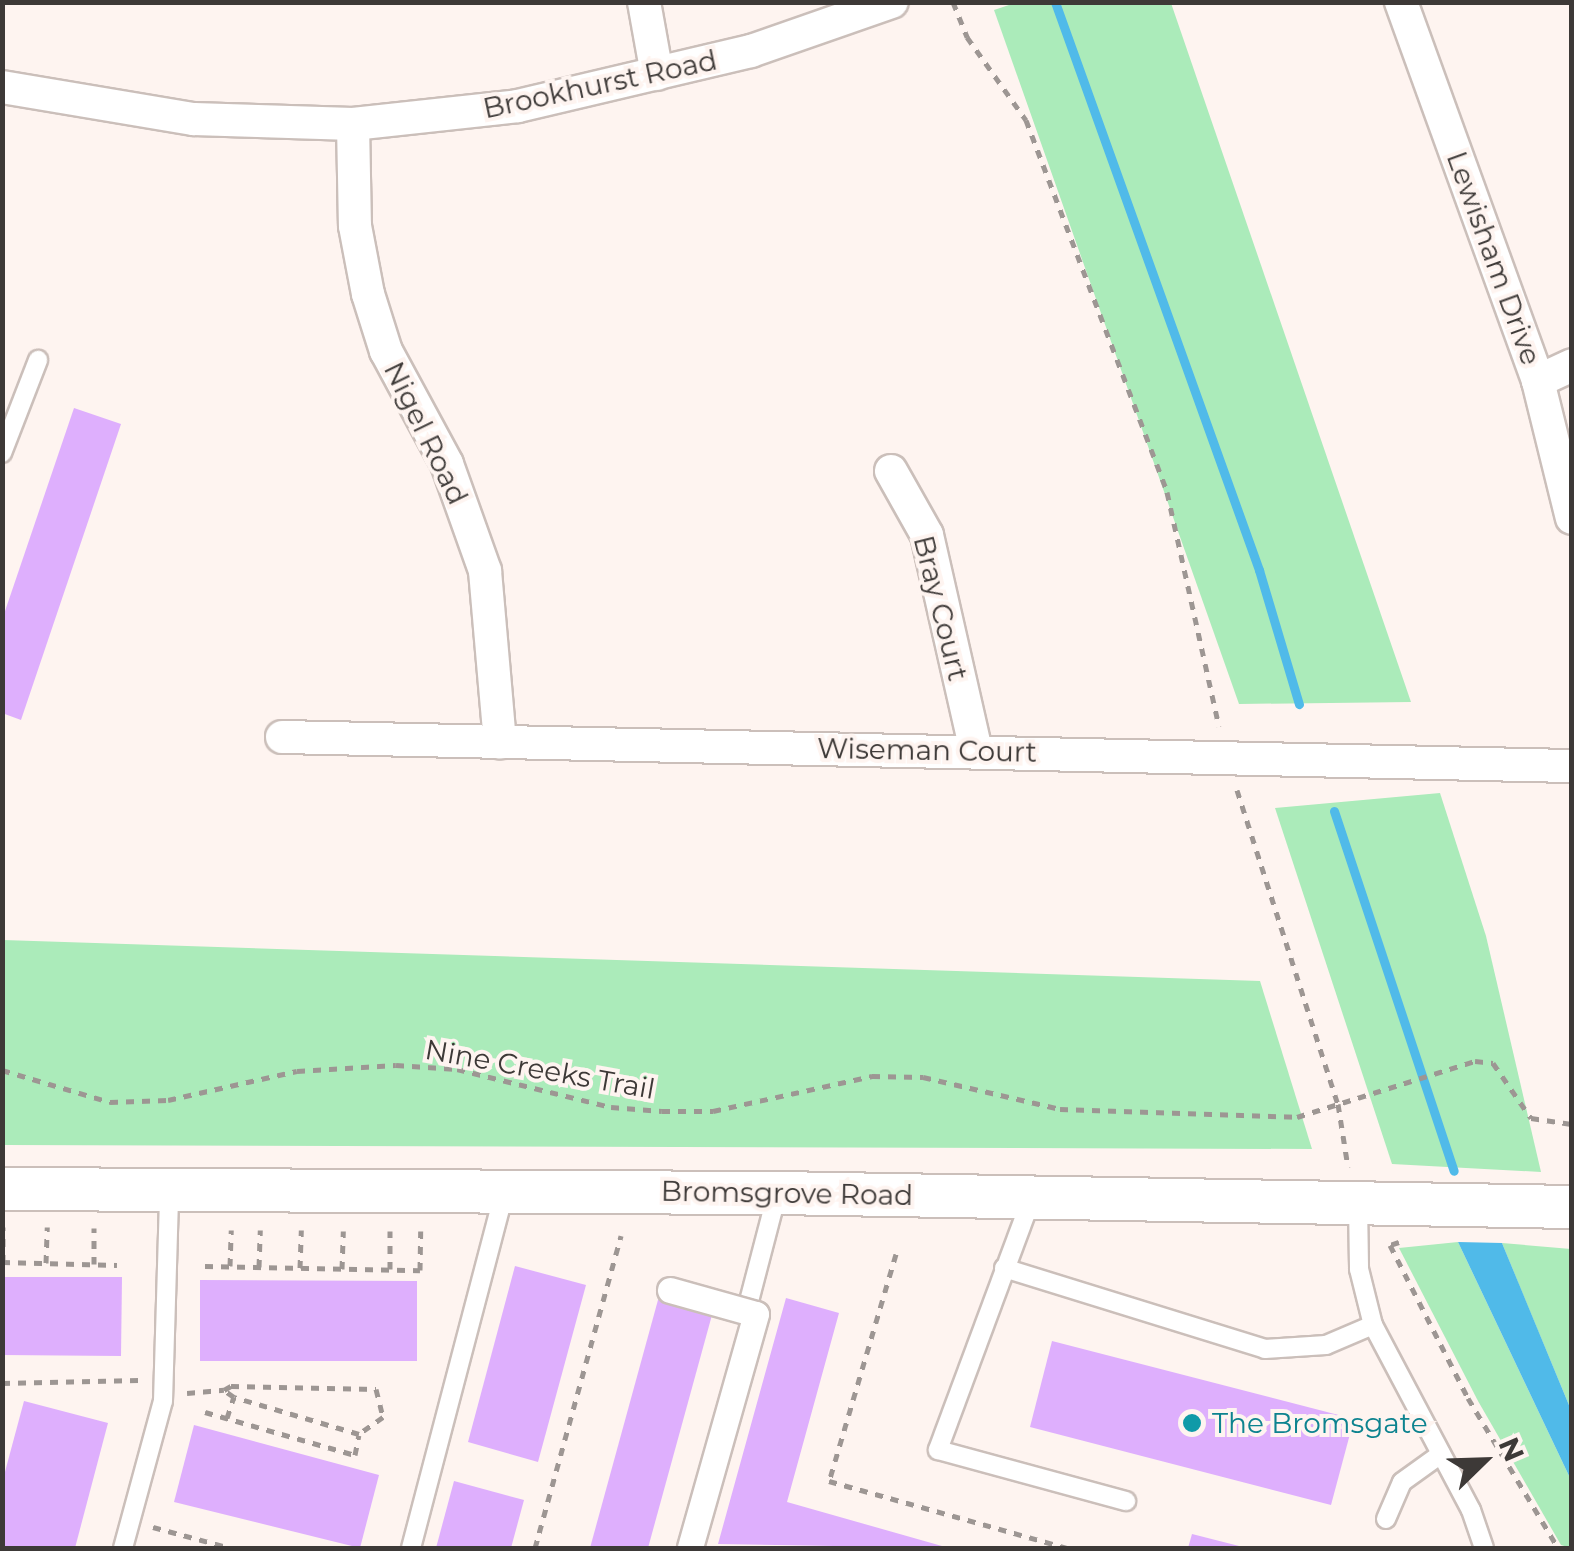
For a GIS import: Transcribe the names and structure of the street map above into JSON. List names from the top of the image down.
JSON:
{
  "streets": {
    "street": [
      "Brookhurst Road",
      "Lewisham Drive",
      "Nigel Road",
      "Bray Court",
      "Wiseman Court",
      "Bromsgrove Road"
    ],
    "path": ["Nine Creeks Trail"]
  },
  "crossings": [
    ["Brookhurst Road", "Nigel Road"],
    ["Nigel Road", "Wiseman Court"],
    ["Bray Court", "Wiseman Court"]
  ],
  "places": ["The Bromsgate"],
  "north": "top right"
}
